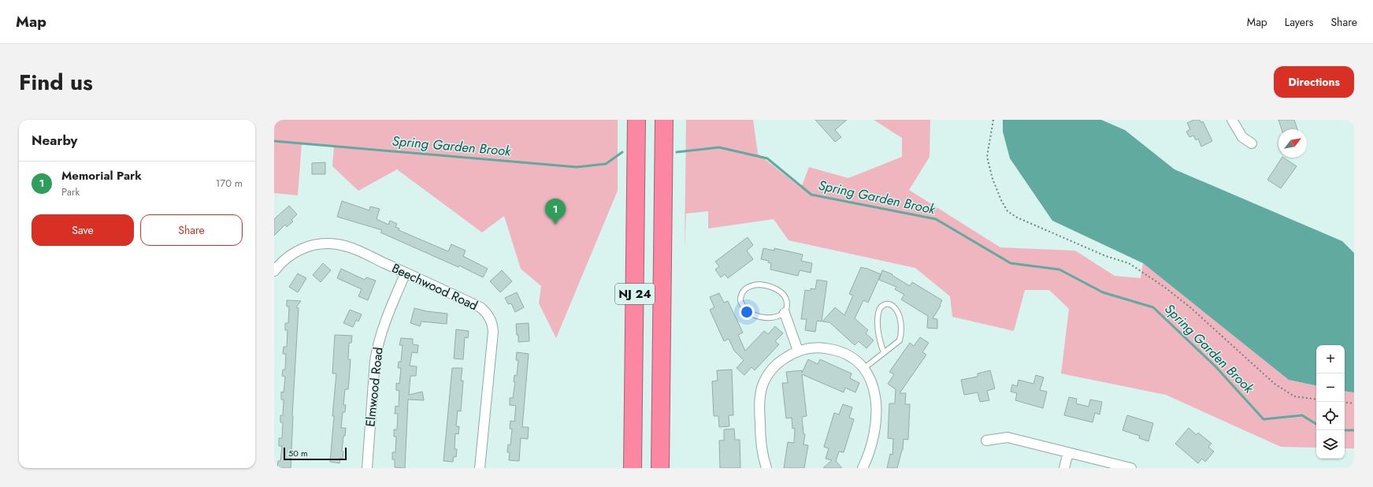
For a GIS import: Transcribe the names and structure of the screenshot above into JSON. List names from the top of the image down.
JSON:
{
  "streets": {
    "highway": ["NJ 24"],
    "street": ["Beechwood Road", "Elmwood Road"]
  },
  "crossings": [
    ["Beechwood Road", "Elmwood Road"]
  ],
  "water": ["Spring Garden Brook"],
  "scale_bar": "50 m",
  "north": "top right",
  "page": {
    "header": "Map",
    "nav": ["Map", "Layers", "Share"],
    "title": "Find us",
    "buttons": [
      "Directions",
      ["Save", "Share"]
    ],
    "heading": "Nearby",
    "list": [
      {
        "mark": "1",
        "name": "Memorial Park",
        "note": "Park",
        "value": "170 m"
      }
    ],
    "pins": "1",
    "map_buttons": ["+", "−"],
    "scale": "50 m"
  }
}
